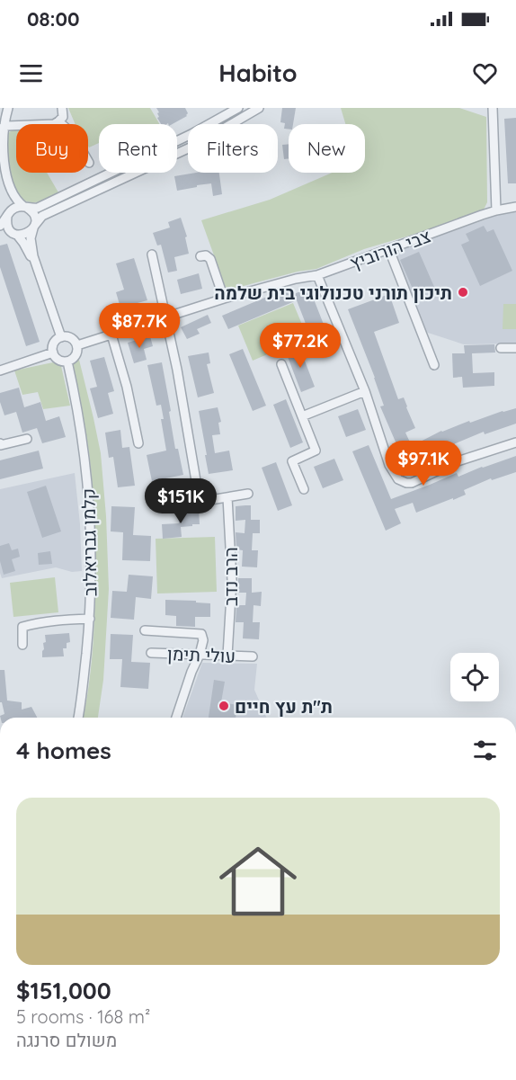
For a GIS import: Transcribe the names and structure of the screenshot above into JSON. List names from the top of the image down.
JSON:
{
  "streets": {
    "street": [
      "צבי הורוביץ",
      "קלמן גבריאלוב",
      "הרב נדב",
      "עולי תימן"
    ]
  },
  "crossings": [
    ["צבי הורוביץ", "קלמן גבריאלוב"],
    ["הרב נדב", "עולי תימן"]
  ],
  "places": ["תיכון תורני טכנולוגי בית שלמה", "ת\"ת עץ חיים"],
  "page": {
    "status": "08:00",
    "header": "Habito",
    "chip": [
      "Buy",
      "Rent",
      "Filters",
      "New"
    ],
    "price": [
      "$87.7K",
      "$77.2K",
      "$97.1K",
      "$151K"
    ],
    "heading": "4 homes",
    "list": [
      {
        "name": "$151,000",
        "note": "5 rooms · 168 m² · משולם סרנגה"
      }
    ]
  }
}
